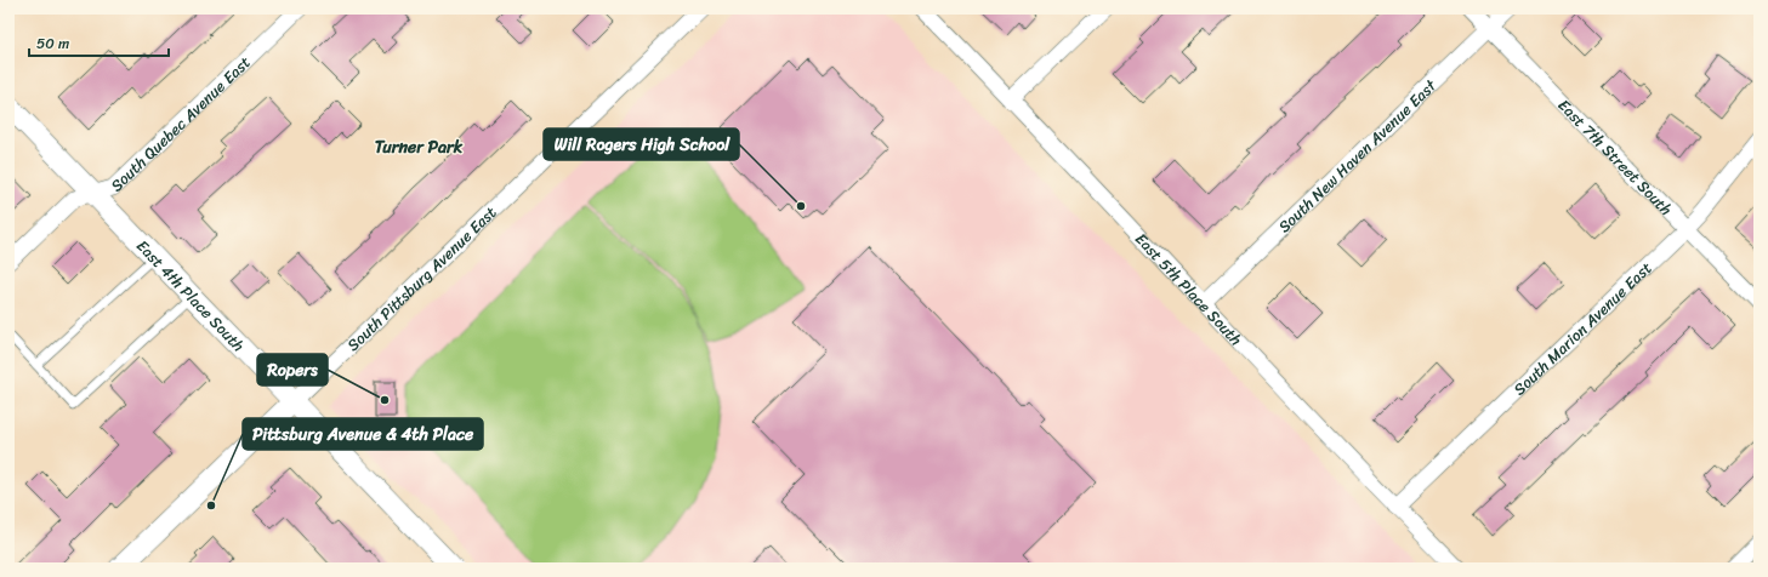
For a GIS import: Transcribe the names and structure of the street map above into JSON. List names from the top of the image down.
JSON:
{
  "streets": {
    "street": [
      "South Quebec Avenue East",
      "South New Haven Avenue East",
      "East 7th Street South",
      "South Pittsburg Avenue East",
      "East 5th Place South",
      "East 4th Place South",
      "South Marion Avenue East"
    ]
  },
  "crossings": [
    ["South Quebec Avenue East", "East 4th Place South"],
    ["South New Haven Avenue East", "East 7th Street South"],
    ["South New Haven Avenue East", "East 5th Place South"],
    ["East 7th Street South", "South Marion Avenue East"],
    ["South Pittsburg Avenue East", "East 4th Place South"],
    ["East 5th Place South", "South Marion Avenue East"]
  ],
  "districts": ["Turner Park"],
  "places": ["Will Rogers High School", "Ropers", "Pittsburg Avenue & 4th Place"],
  "scale_bar": "50 m"
}
